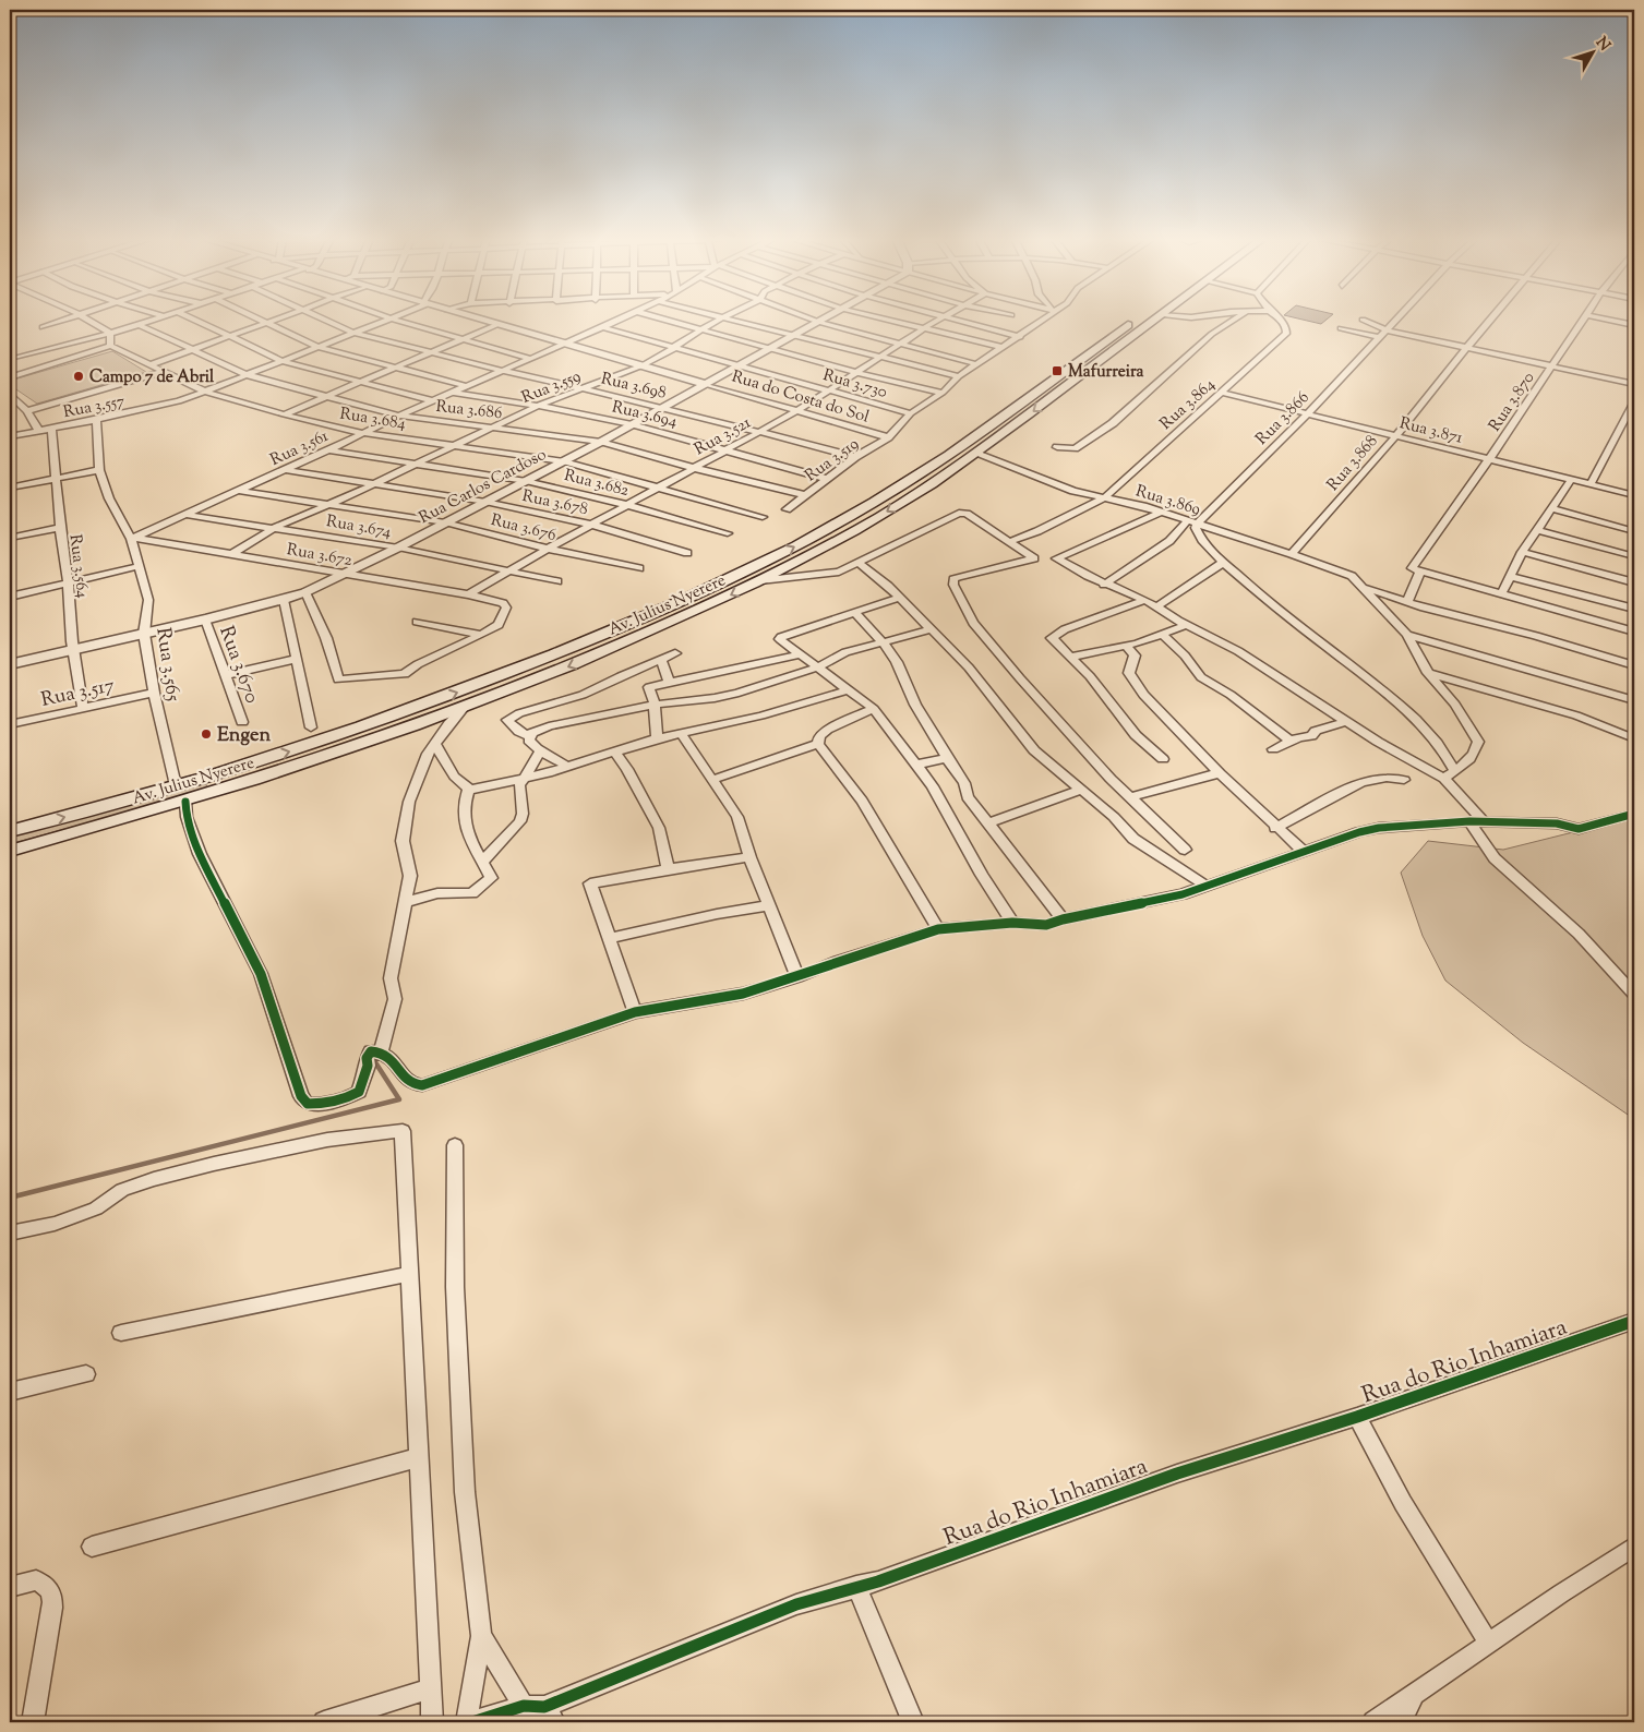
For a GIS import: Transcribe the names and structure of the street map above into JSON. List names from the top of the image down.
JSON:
{
  "streets": {
    "main road": ["Av. Julius Nyerere"],
    "street": [
      "Rua 3.730",
      "Rua 3.698",
      "Rua 3.559",
      "Rua do Costa do Sol",
      "Rua 3.870",
      "Rua 3.864",
      "Rua 3.557",
      "Rua 3.686",
      "Rua 3.694",
      "Rua 3.684",
      "Rua 3.866",
      "Rua 3.871",
      "Rua 3.521",
      "Rua 3.561",
      "Rua 3.519",
      "Rua 3.868",
      "Rua 3.682",
      "Rua Carlos Cardoso",
      "Rua 3.869",
      "Rua 3.678",
      "Rua 3.674",
      "Rua 3.676",
      "Rua 3.672",
      "Rua 3.564",
      "Rua 3.565",
      "Rua 3.670",
      "Rua 3.517",
      "Rua do Rio Inhamiara"
    ]
  },
  "crossings": [
    ["Rua 3.730", "Rua 3.559"],
    ["Rua 3.730", "Rua 3.521"],
    ["Rua 3.730", "Rua 3.561"],
    ["Rua 3.730", "Rua 3.519"],
    ["Rua 3.730", "Rua Carlos Cardoso"],
    ["Rua 3.698", "Rua 3.559"],
    ["Rua 3.698", "Rua 3.557"],
    ["Rua 3.698", "Rua 3.521"],
    ["Rua 3.698", "Rua 3.561"],
    ["Rua 3.698", "Rua 3.519"],
    ["Rua 3.698", "Rua Carlos Cardoso"],
    ["Rua 3.559", "Rua do Costa do Sol"],
    ["Rua 3.559", "Rua 3.686"],
    ["Rua 3.559", "Rua 3.694"],
    ["Rua 3.559", "Rua 3.684"],
    ["Rua 3.559", "Rua 3.682"],
    ["Rua 3.559", "Rua 3.678"],
    ["Rua 3.559", "Rua 3.674"],
    ["Rua 3.559", "Rua 3.676"],
    ["Rua 3.559", "Rua 3.672"],
    ["Rua do Costa do Sol", "Rua 3.521"],
    ["Rua do Costa do Sol", "Rua 3.561"],
    ["Rua do Costa do Sol", "Rua 3.519"],
    ["Rua do Costa do Sol", "Rua Carlos Cardoso"],
    ["Rua 3.870", "Rua 3.871"],
    ["Rua 3.864", "Rua 3.871"],
    ["Rua 3.864", "Rua 3.869"],
    ["Rua 3.557", "Rua 3.686"],
    ["Rua 3.557", "Rua 3.684"],
    ["Rua 3.557", "Rua 3.564"],
    ["Rua 3.557", "Rua 3.565"],
    ["Rua 3.686", "Rua 3.521"],
    ["Rua 3.686", "Rua 3.561"],
    ["Rua 3.686", "Rua 3.519"],
    ["Rua 3.686", "Rua Carlos Cardoso"],
    ["Rua 3.694", "Rua 3.521"],
    ["Rua 3.694", "Rua 3.561"],
    ["Rua 3.694", "Rua 3.519"],
    ["Rua 3.694", "Rua Carlos Cardoso"],
    ["Rua 3.684", "Rua 3.521"],
    ["Rua 3.684", "Rua 3.561"],
    ["Rua 3.684", "Rua Carlos Cardoso"],
    ["Rua 3.866", "Rua 3.871"],
    ["Rua 3.866", "Rua 3.869"],
    ["Rua 3.871", "Rua 3.868"],
    ["Rua 3.521", "Rua 3.682"],
    ["Rua 3.521", "Rua 3.678"],
    ["Rua 3.521", "Rua 3.674"],
    ["Rua 3.521", "Rua 3.676"],
    ["Rua 3.521", "Rua 3.672"],
    ["Rua 3.561", "Rua 3.682"],
    ["Rua 3.561", "Rua 3.678"],
    ["Rua 3.561", "Rua 3.674"],
    ["Rua 3.561", "Rua 3.676"],
    ["Rua 3.561", "Rua 3.672"],
    ["Rua 3.561", "Rua 3.565"],
    ["Rua 3.868", "Rua 3.869"],
    ["Rua 3.682", "Rua Carlos Cardoso"],
    ["Rua Carlos Cardoso", "Rua 3.678"],
    ["Rua Carlos Cardoso", "Rua 3.674"],
    ["Rua Carlos Cardoso", "Rua 3.676"],
    ["Rua Carlos Cardoso", "Rua 3.672"],
    ["Rua Carlos Cardoso", "Rua 3.564"],
    ["Rua Carlos Cardoso", "Rua 3.565"],
    ["Rua Carlos Cardoso", "Rua 3.670"],
    ["Rua 3.869", "Av. Julius Nyerere"],
    ["Rua 3.672", "Rua 3.565"],
    ["Rua 3.564", "Rua 3.517"],
    ["Av. Julius Nyerere", "Rua 3.565"],
    ["Rua 3.565", "Rua 3.517"]
  ],
  "places": {
    "transit": ["Mafurreira"],
    "other": ["Campo 7 de Abril", "Engen"]
  },
  "north": "top right"
}
